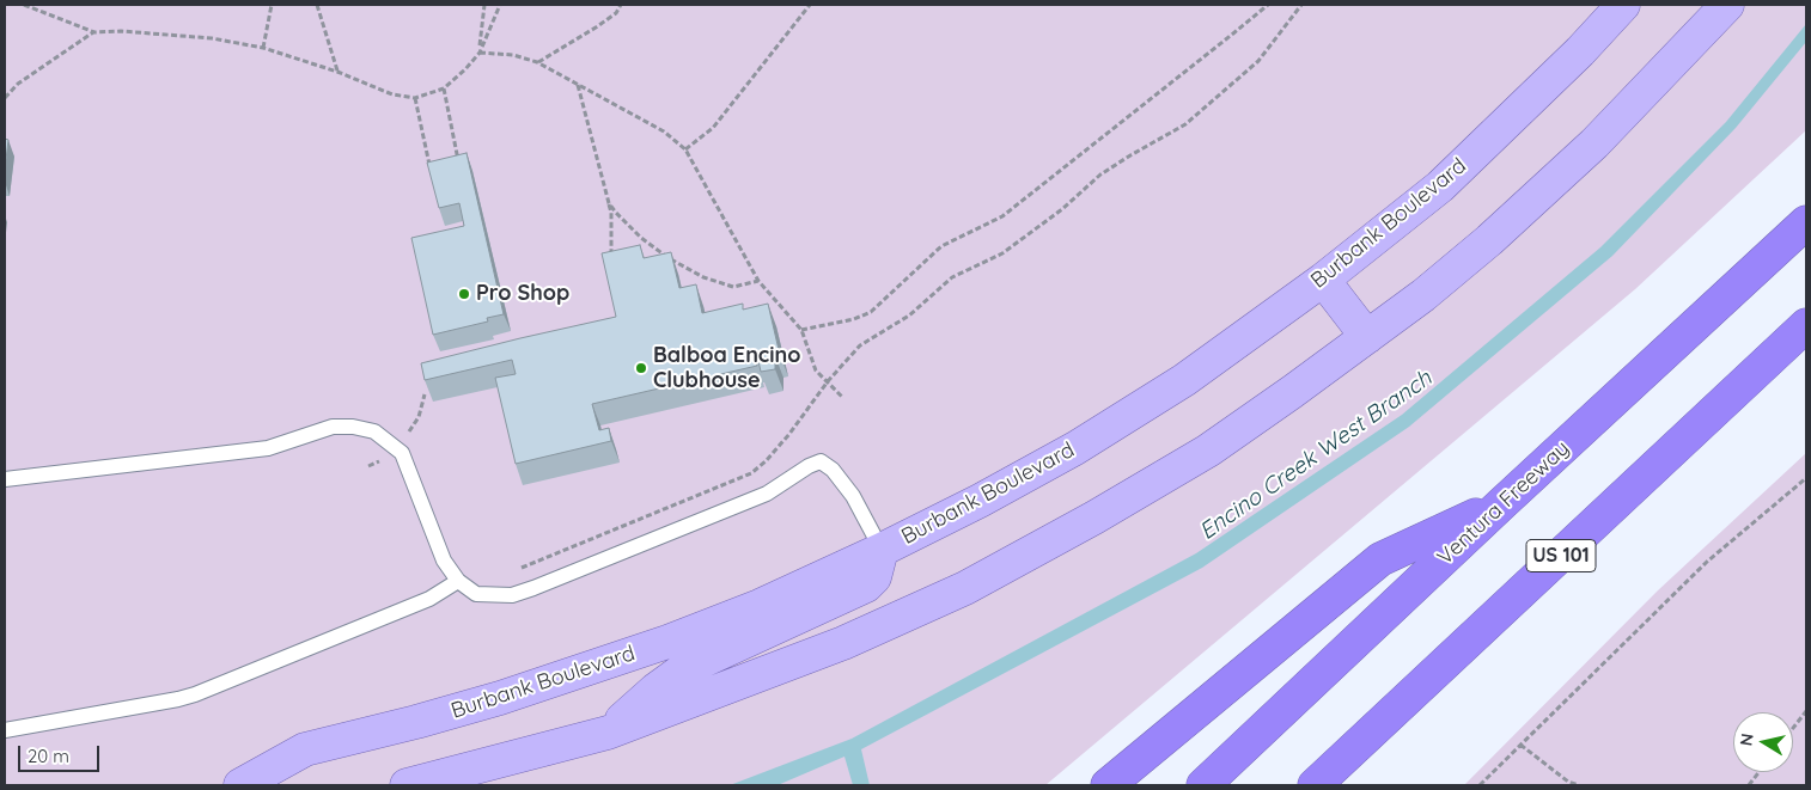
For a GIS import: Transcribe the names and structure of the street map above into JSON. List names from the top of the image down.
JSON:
{
  "streets": {
    "highway": ["Ventura Freeway", "US 101"],
    "main road": ["Burbank Boulevard"]
  },
  "water": ["Encino Creek West Branch"],
  "places": ["Pro Shop", "Balboa Encino Clubhouse"],
  "scale_bar": "20 m",
  "north": "left"
}
